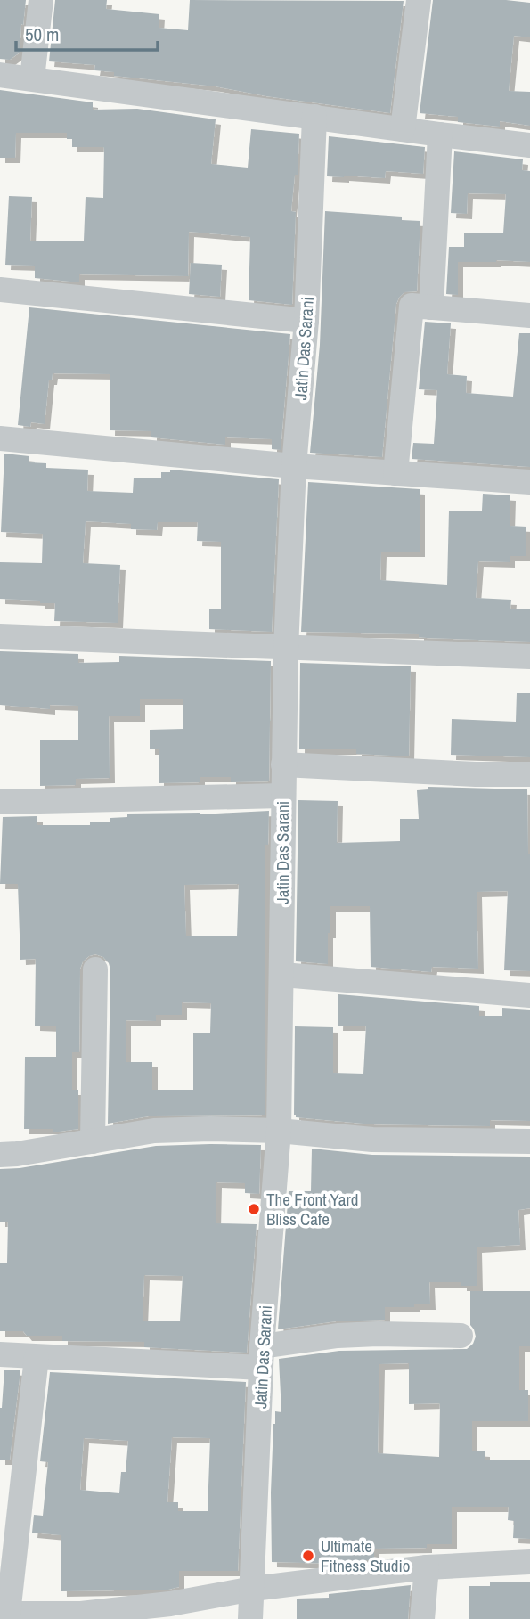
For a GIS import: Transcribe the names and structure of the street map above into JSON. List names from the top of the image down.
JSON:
{
  "streets": {
    "street": ["Jatin Das Sarani"]
  },
  "places": ["The Front Yard Bliss Cafe", "Ultimate Fitness Studio"],
  "scale_bar": "50 m"
}
